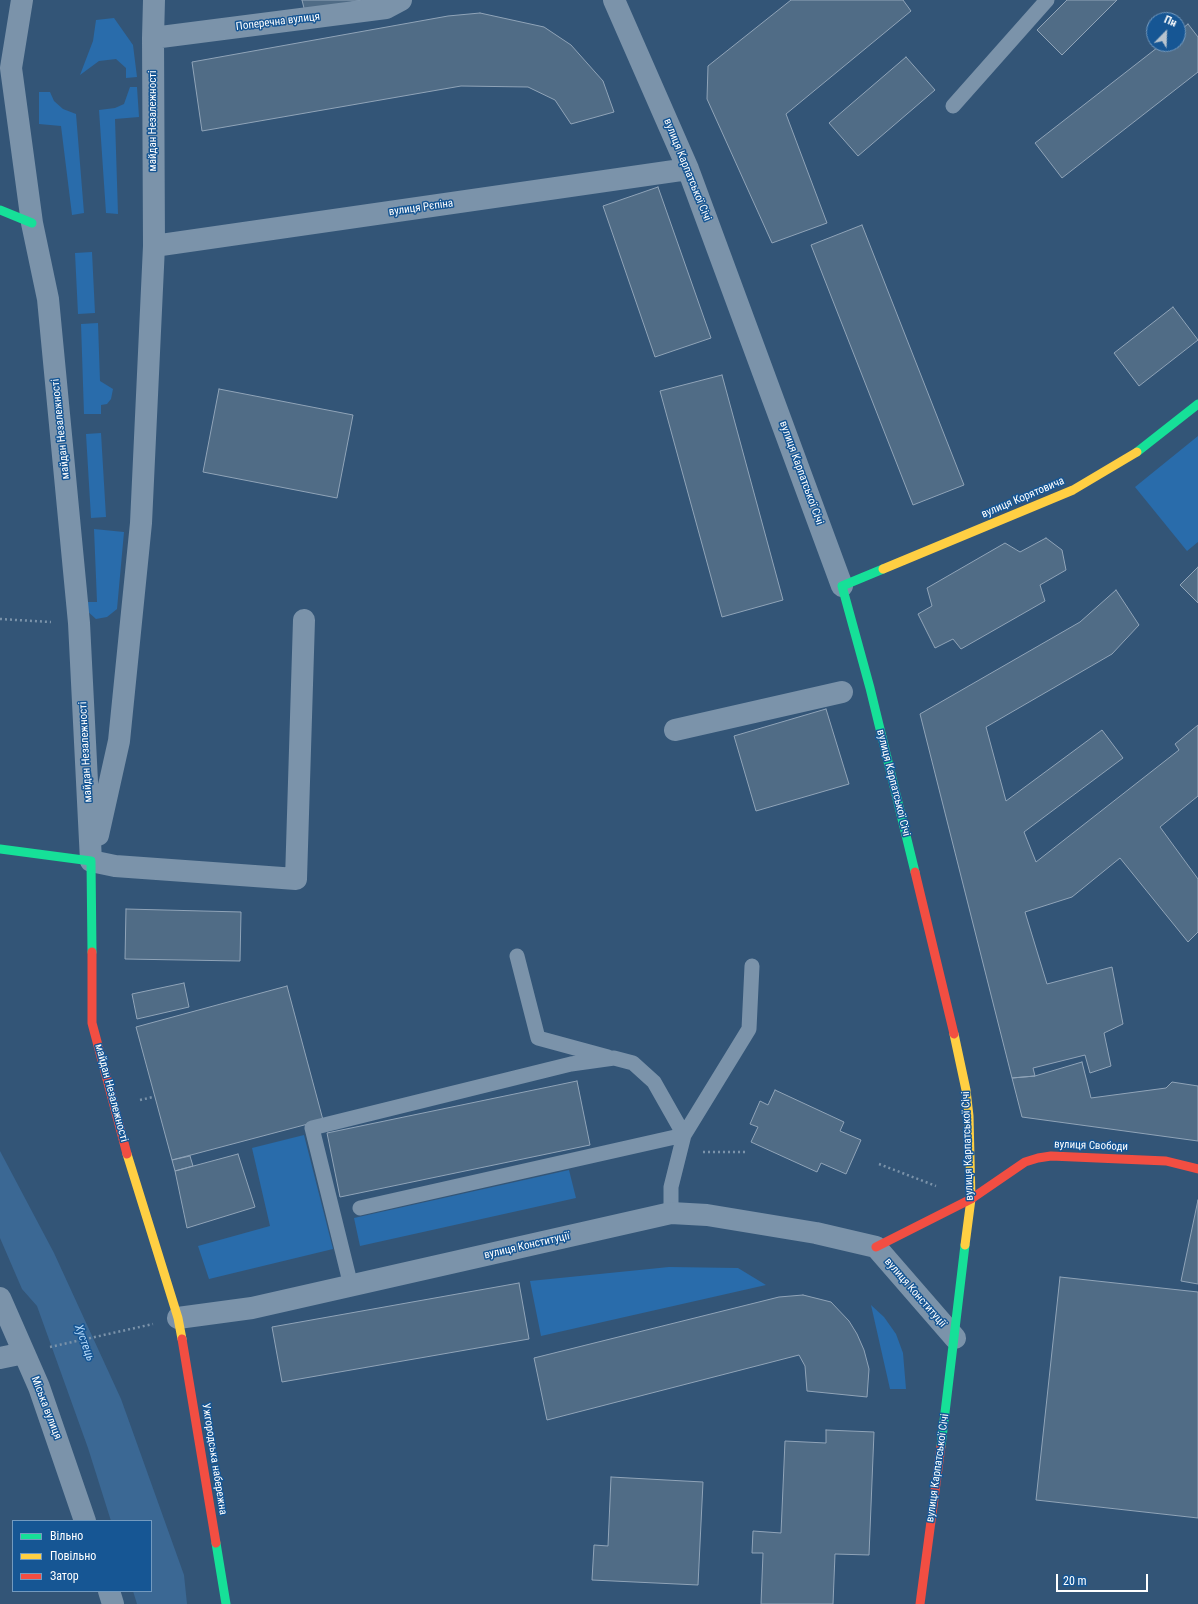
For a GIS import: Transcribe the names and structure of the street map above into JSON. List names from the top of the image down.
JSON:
{
  "streets": {
    "street": [
      "Поперечна вулиця",
      "майдан Незалежності",
      "вулиця Карпатської Січі",
      "вулиця Рєпіна",
      "вулиця Корятовича",
      "вулиця Свободи",
      "вулиця Конституції",
      "Міська вулиця",
      "Ужгородська набережна"
    ]
  },
  "crossings": [
    ["Поперечна вулиця", "майдан Незалежності"],
    ["майдан Незалежності", "вулиця Рєпіна"],
    ["майдан Незалежності", "вулиця Конституції"],
    ["майдан Незалежності", "Ужгородська набережна"],
    ["вулиця Карпатської Січі", "вулиця Рєпіна"],
    ["вулиця Карпатської Січі", "вулиця Корятовича"],
    ["вулиця Карпатської Січі", "вулиця Свободи"],
    ["вулиця Карпатської Січі", "вулиця Конституції"],
    ["вулиця Свободи", "вулиця Конституції"],
    ["вулиця Конституції", "Ужгородська набережна"]
  ],
  "water": ["Хустець"],
  "legend": ["Вільно", "Повільно", "Затор"],
  "scale_bar": "20 m",
  "north": "top right"
}
